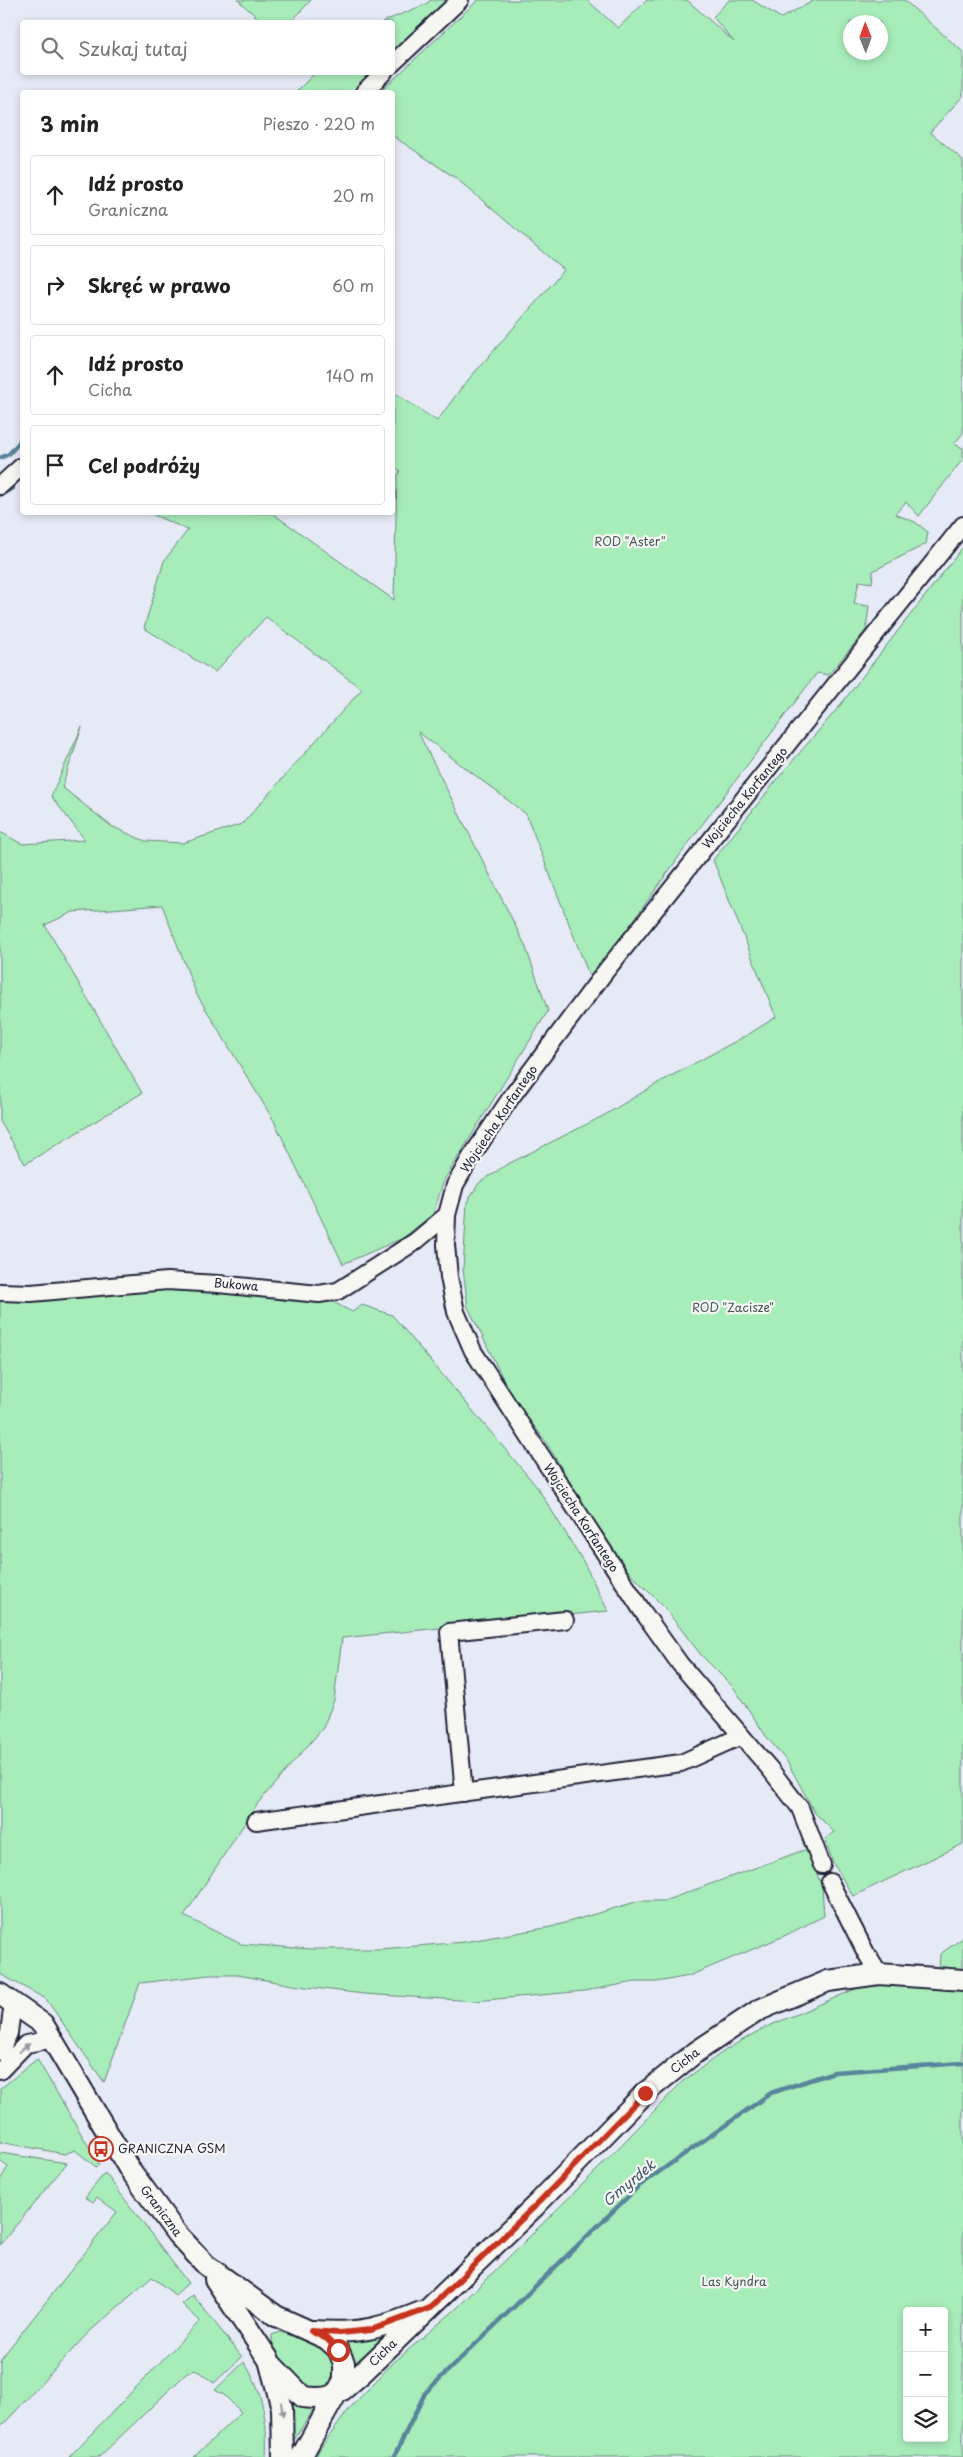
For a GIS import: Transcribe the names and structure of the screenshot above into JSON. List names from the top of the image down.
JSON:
{
  "streets": {
    "street": [
      "Wojciecha Korfantego",
      "Bukowa",
      "Cicha",
      "Graniczna"
    ]
  },
  "crossings": [
    ["Wojciecha Korfantego", "Bukowa"],
    ["Cicha", "Graniczna"]
  ],
  "water": ["Gmyrdek"],
  "parks": ["ROD \"Aster\"", "ROD \"Zacisze\"", "Las Kyndra"],
  "places": {
    "bus stop": ["GRANICZNA GSM"]
  },
  "north": "top",
  "page": {
    "search": "Szukaj tutaj",
    "heading": ["3 min", "Pieszo · 220 m"],
    "list": [
      ["Idź prosto", "Graniczna", "20 m"],
      ["Skręć w prawo", "60 m"],
      ["Idź prosto", "Cicha", "140 m"],
      "Cel podróży"
    ],
    "map_buttons": ["+", "−"]
  }
}
